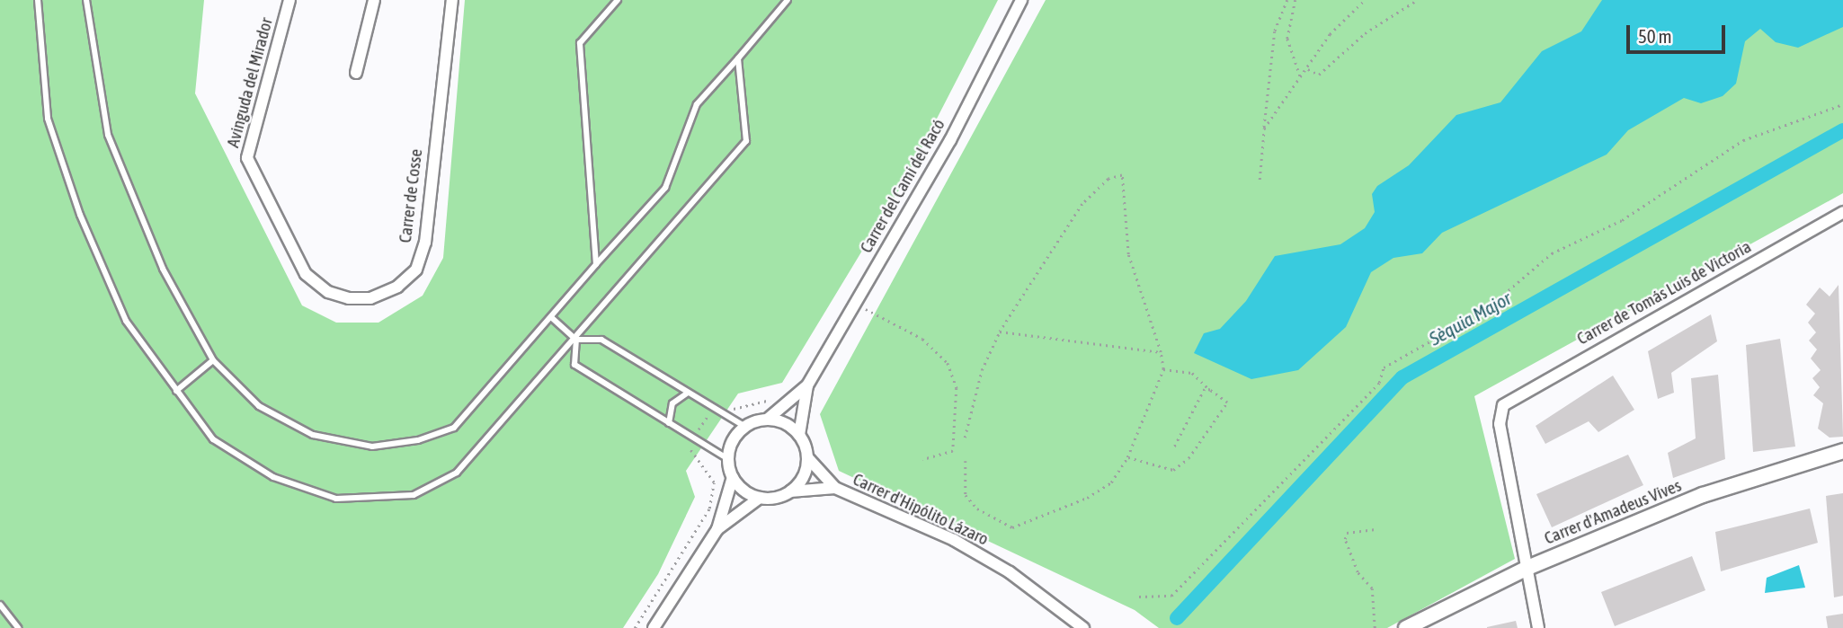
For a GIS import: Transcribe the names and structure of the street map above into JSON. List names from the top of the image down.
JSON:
{
  "streets": {
    "street": [
      "Avinguda del Mirador",
      "Carrer del Camí del Racó",
      "Carrer de Cosse",
      "Carrer de Tomás Luis de Victoria",
      "Carrer d'Hipólito Lázaro",
      "Carrer d'Amadeus Vives"
    ]
  },
  "crossings": [
    ["Avinguda del Mirador", "Carrer de Cosse"],
    ["Carrer del Camí del Racó", "Carrer d'Hipólito Lázaro"],
    ["Carrer de Tomás Luis de Victoria", "Carrer d'Amadeus Vives"]
  ],
  "water": ["Sèquia Major"],
  "scale_bar": "50 m"
}
